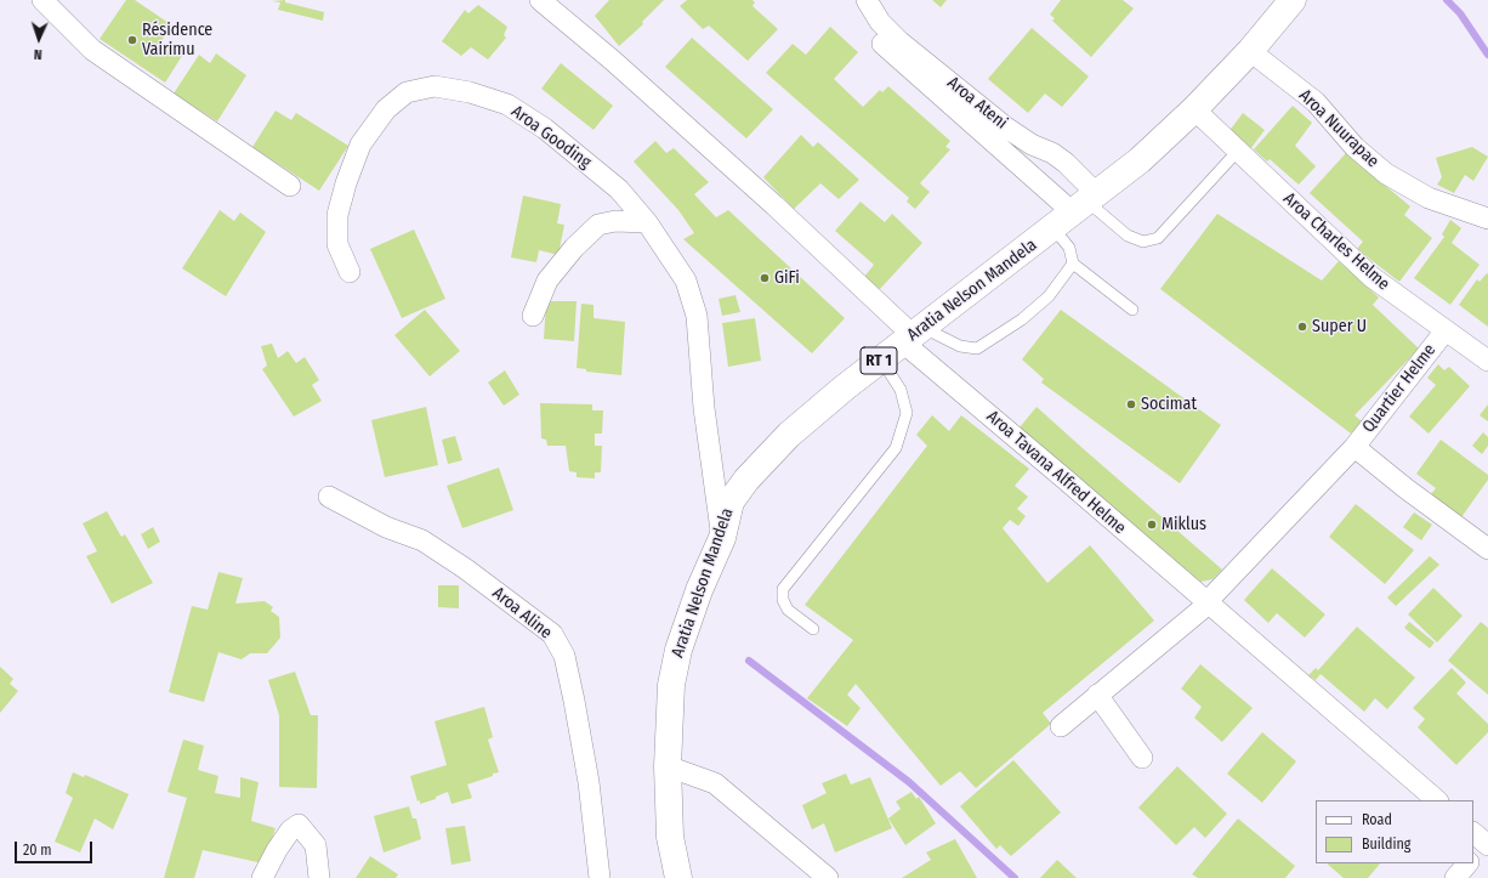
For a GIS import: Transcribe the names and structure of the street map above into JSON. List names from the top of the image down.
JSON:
{
  "streets": {
    "main road": ["Aratia Nelson Mandela", "RT 1"],
    "street": [
      "Aroa Ateni",
      "Aroa Nuurapae",
      "Aroa Gooding",
      "Aroa Charles Helme",
      "Quartier Helme",
      "Aroa Tavana Alfred Helme",
      "Aroa Aline"
    ]
  },
  "crossings": [
    ["Aroa Ateni", "Aratia Nelson Mandela"],
    ["Aroa Nuurapae", "Aratia Nelson Mandela"],
    ["Aroa Gooding", "Aratia Nelson Mandela"],
    ["Aroa Charles Helme", "Aratia Nelson Mandela"],
    ["Aroa Charles Helme", "Quartier Helme"],
    ["Aratia Nelson Mandela", "Aroa Tavana Alfred Helme"],
    ["Quartier Helme", "Aroa Tavana Alfred Helme"]
  ],
  "places": [
    "Résidence Vairimu",
    "GiFi",
    "Super U",
    "Socimat",
    "Miklus"
  ],
  "legend": ["Road", "Building"],
  "scale_bar": "20 m",
  "north": "bottom"
}
